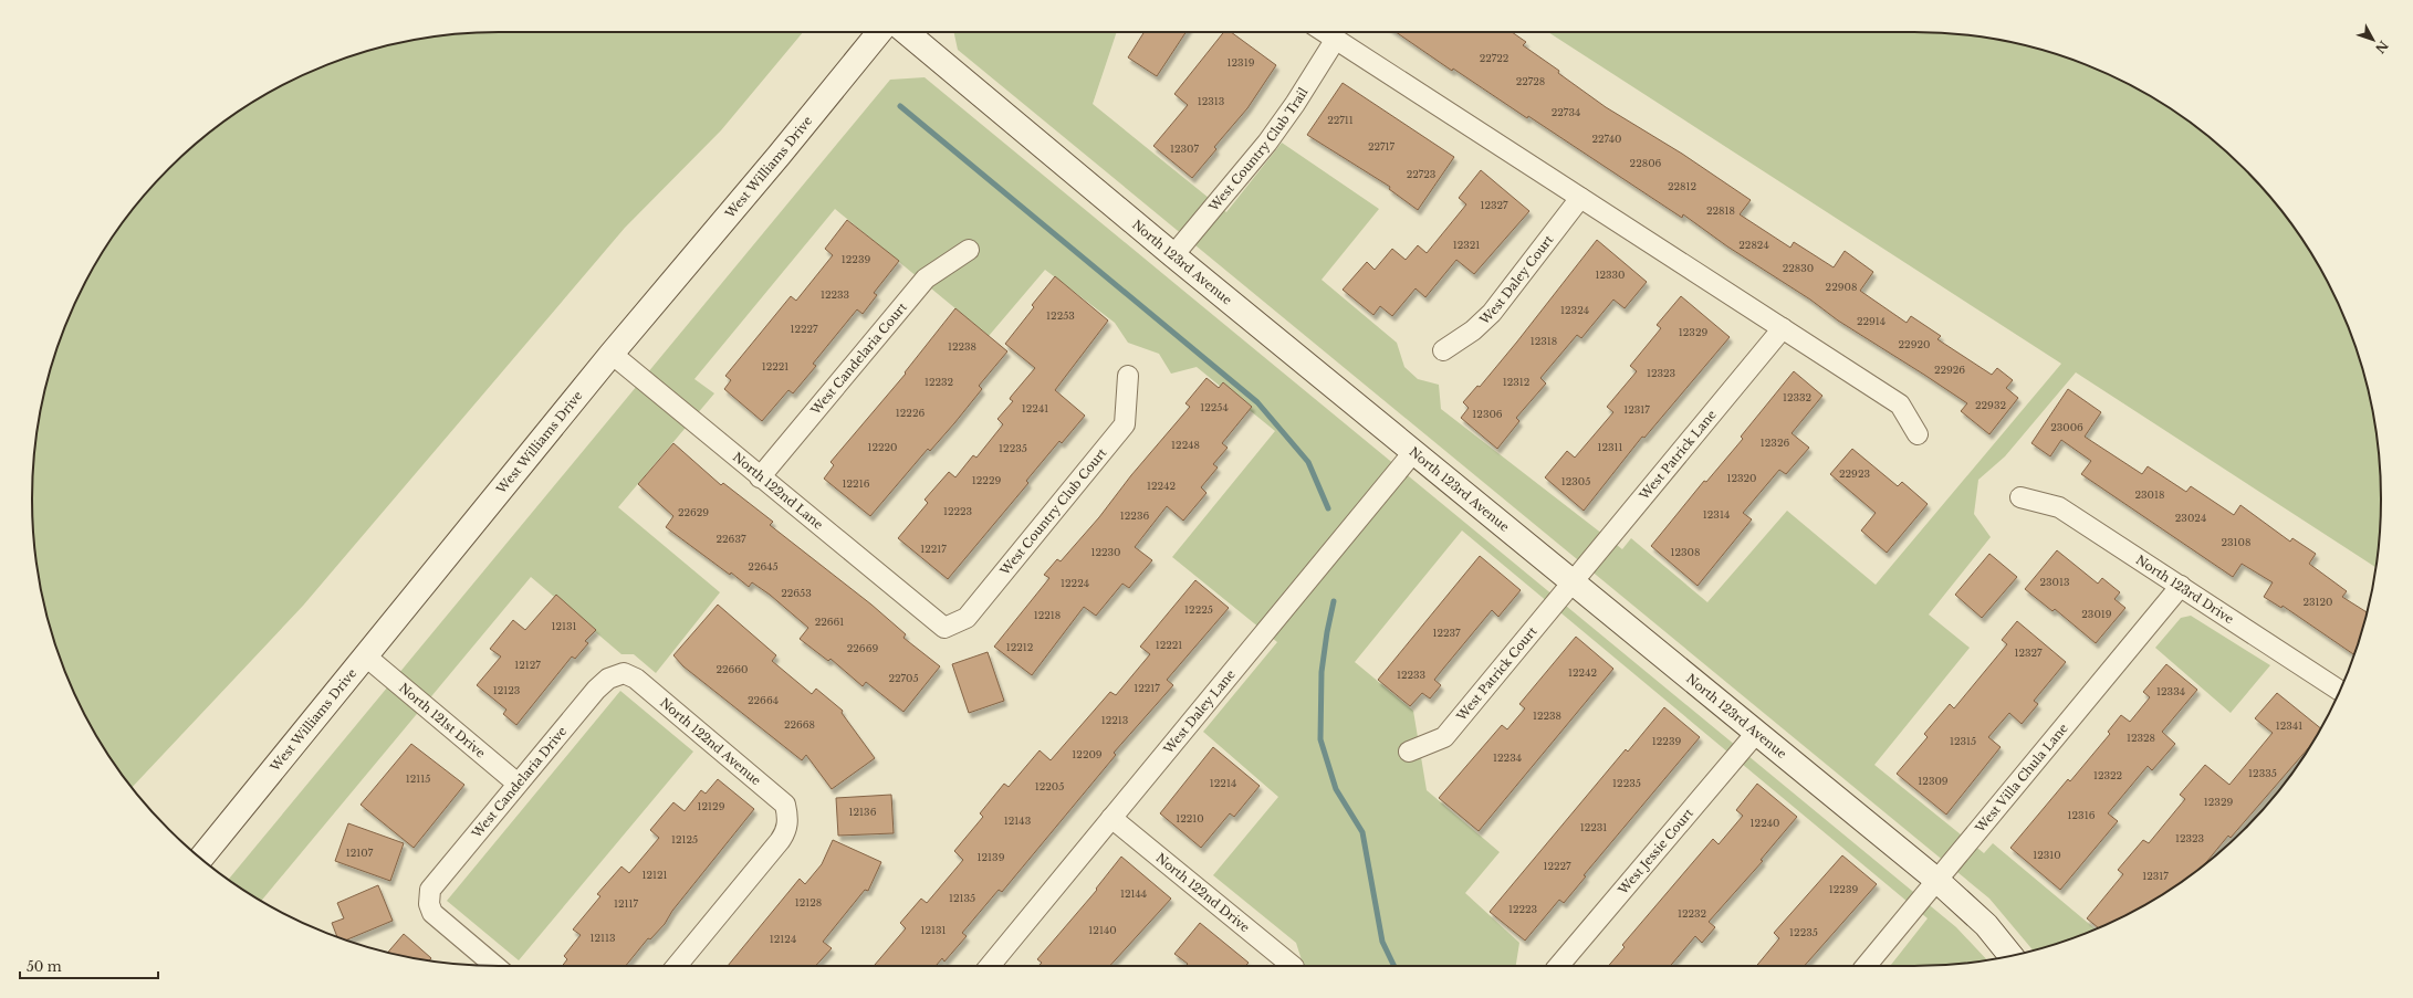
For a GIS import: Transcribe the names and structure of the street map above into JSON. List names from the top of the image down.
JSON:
{
  "streets": {
    "street": [
      "West Country Club Trail",
      "West Williams Drive",
      "North 123rd Avenue",
      "West Daley Court",
      "West Candelaria Court",
      "West Patrick Lane",
      "North 122nd Lane",
      "West Country Club Court",
      "North 123rd Drive",
      "West Patrick Court",
      "West Daley Lane",
      "North 121st Drive",
      "North 122nd Avenue",
      "West Villa Chula Lane",
      "West Candelaria Drive",
      "West Jessie Court",
      "North 122nd Drive"
    ]
  },
  "crossings": [
    ["West Country Club Trail", "North 123rd Avenue"],
    ["West Williams Drive", "North 122nd Lane"],
    ["West Williams Drive", "North 121st Drive"],
    ["North 123rd Avenue", "West Patrick Lane"],
    ["North 123rd Avenue", "West Patrick Court"],
    ["North 123rd Avenue", "West Daley Lane"],
    ["North 123rd Avenue", "West Villa Chula Lane"],
    ["North 123rd Avenue", "West Jessie Court"],
    ["West Candelaria Court", "North 122nd Lane"],
    ["West Patrick Lane", "West Patrick Court"],
    ["North 122nd Lane", "West Country Club Court"],
    ["North 123rd Drive", "West Villa Chula Lane"],
    ["West Daley Lane", "North 122nd Drive"],
    ["North 121st Drive", "West Candelaria Drive"],
    ["North 122nd Avenue", "West Candelaria Drive"]
  ],
  "house_numbers": [
    "22722",
    "12319",
    "22728",
    "12313",
    "22734",
    "22711",
    "22740",
    "22717",
    "12307",
    "22806",
    "22723",
    "22812",
    "12327",
    "22818",
    "12321",
    "22824",
    "12239",
    "22830",
    "12330",
    "22908",
    "12233",
    "12324",
    "12253",
    "22914",
    "12227",
    "12329",
    "12318",
    "22920",
    "12238",
    "12221",
    "22926",
    "12323",
    "12232",
    "12312",
    "12332",
    "22932",
    "12254",
    "12241",
    "12317",
    "12226",
    "12306",
    "23006",
    "12326",
    "12248",
    "12220",
    "12311",
    "12235",
    "22923",
    "12320",
    "12229",
    "12305",
    "12216",
    "12242",
    "23018",
    "12223",
    "22629",
    "12314",
    "12236",
    "23024",
    "22637",
    "23108",
    "12217",
    "12230",
    "12308",
    "22645",
    "23013",
    "12224",
    "22653",
    "23120",
    "12225",
    "23019",
    "12218",
    "22661",
    "12131",
    "12237",
    "12221",
    "12212",
    "22669",
    "12327",
    "12127",
    "22660",
    "12242",
    "12233",
    "22705",
    "12217",
    "12123",
    "12334",
    "22664",
    "12238",
    "12213",
    "22668",
    "12341",
    "12328",
    "12239",
    "12315",
    "12209",
    "12234",
    "12335",
    "12322",
    "12115",
    "12309",
    "12214",
    "12235",
    "12205",
    "12329",
    "12129",
    "12136",
    "12316",
    "12210",
    "12143",
    "12240",
    "12231",
    "12323",
    "12125",
    "12107",
    "12310",
    "12139",
    "12227",
    "12121",
    "12317",
    "12239",
    "12144",
    "12135",
    "12128",
    "12117",
    "12223",
    "12232",
    "12131",
    "12140",
    "12235",
    "12113",
    "12124"
  ],
  "scale_bar": "50 m",
  "north": "bottom right"
}
